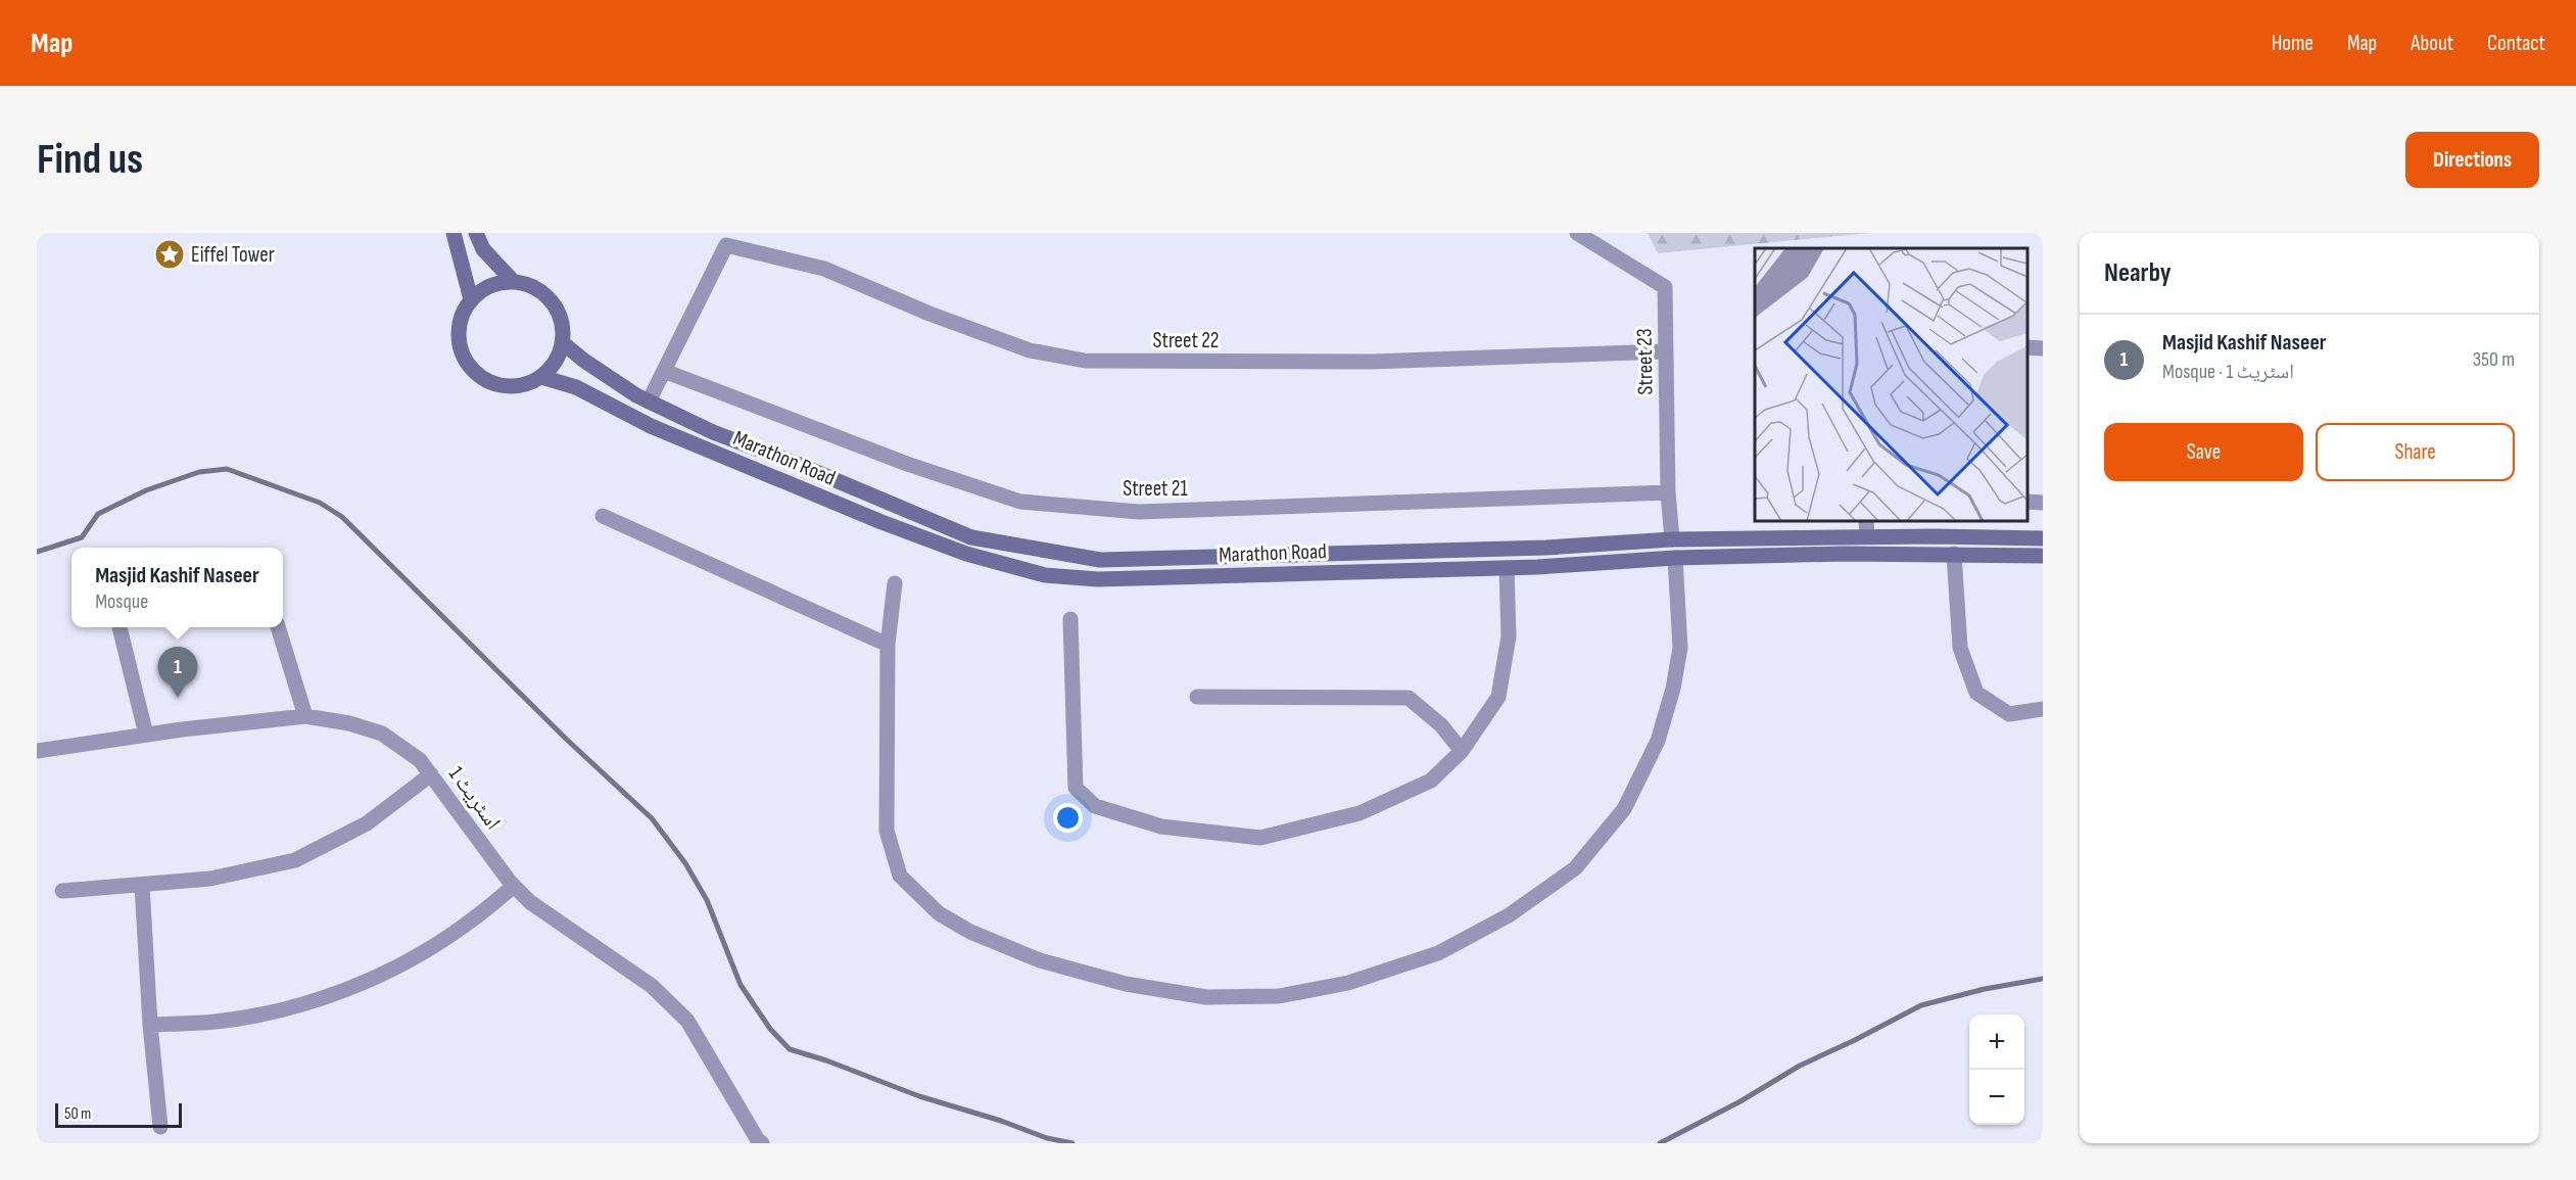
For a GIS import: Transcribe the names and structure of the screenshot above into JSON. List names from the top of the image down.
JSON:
{
  "streets": {
    "main road": ["Marathon Road"],
    "street": [
      "Street 22",
      "Street 23",
      "Street 21",
      "اسٹریٹ 1"
    ]
  },
  "crossings": [
    ["Street 22", "Street 23"],
    ["Street 22", "Street 21"],
    ["Street 23", "Marathon Road"],
    ["Street 23", "Street 21"]
  ],
  "places": {
    "place": ["Eiffel Tower"]
  },
  "scale_bar": "50 m",
  "page": {
    "header": "Map",
    "nav": [
      "Home",
      "Map",
      "About",
      "Contact"
    ],
    "buttons": [
      "Directions",
      ["Save", "Share"]
    ],
    "title": "Find us",
    "heading": "Nearby",
    "list": [
      {
        "mark": "1",
        "name": "Masjid Kashif Naseer",
        "note": "Mosque · اسٹریٹ 1",
        "value": "350 m"
      }
    ],
    "popup": ["Masjid Kashif Naseer", "Mosque"],
    "pins": "1",
    "map_buttons": ["+", "−"],
    "scale": "50 m"
  }
}
